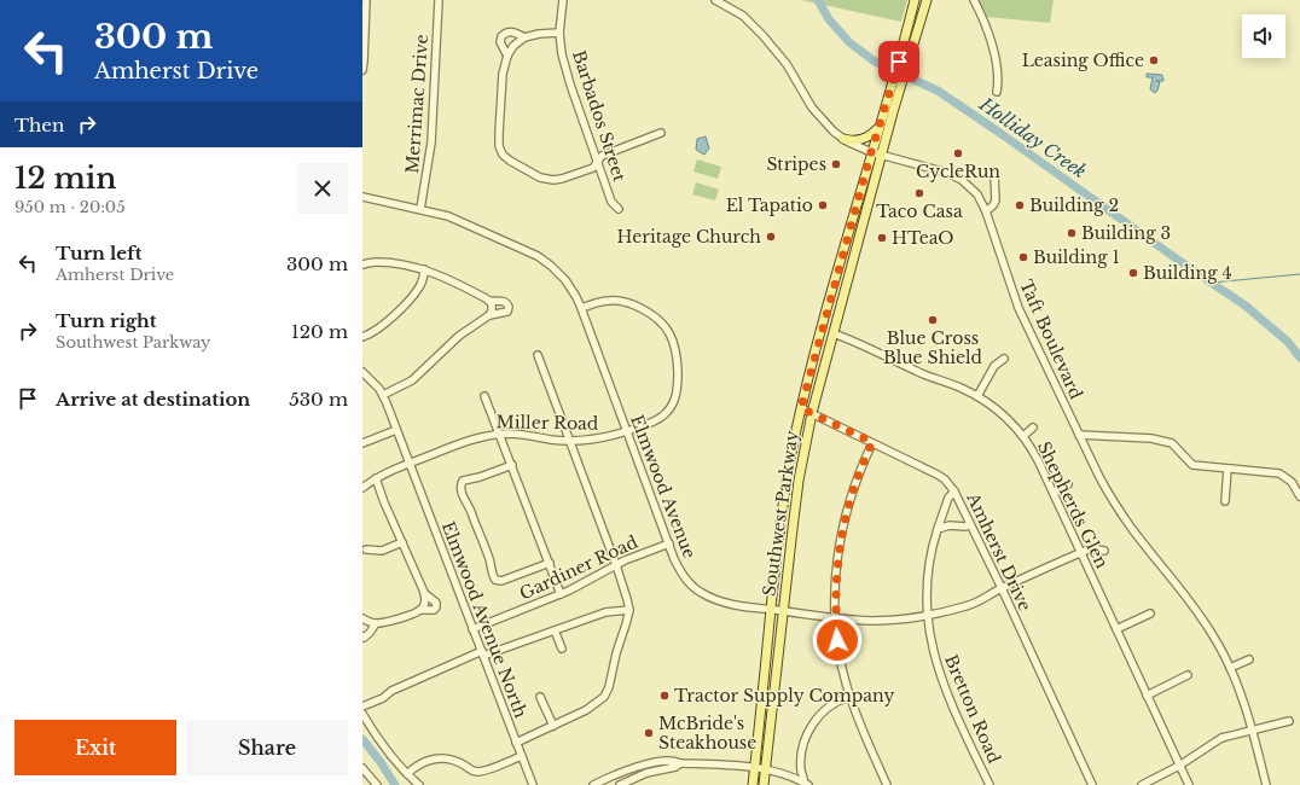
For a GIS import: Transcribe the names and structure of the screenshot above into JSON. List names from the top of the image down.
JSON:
{
  "streets": {
    "main road": ["Southwest Parkway"],
    "street": [
      "Merrimac Drive",
      "Barbados Street",
      "Taft Boulevard",
      "Miller Road",
      "Elmwood Avenue",
      "Shepherds Glen",
      "Amherst Drive",
      "Gardiner Road",
      "Elmwood Avenue North",
      "Bretton Road"
    ]
  },
  "crossings": [
    ["Merrimac Drive", "Elmwood Avenue"],
    ["Taft Boulevard", "Southwest Parkway"],
    ["Miller Road", "Elmwood Avenue"],
    ["Miller Road", "Elmwood Avenue North"],
    ["Elmwood Avenue", "Shepherds Glen"],
    ["Elmwood Avenue", "Southwest Parkway"],
    ["Elmwood Avenue", "Amherst Drive"],
    ["Elmwood Avenue", "Gardiner Road"],
    ["Elmwood Avenue", "Bretton Road"],
    ["Shepherds Glen", "Southwest Parkway"],
    ["Southwest Parkway", "Amherst Drive"],
    ["Amherst Drive", "Bretton Road"],
    ["Gardiner Road", "Elmwood Avenue North"]
  ],
  "water": ["Holliday Creek"],
  "places": [
    "Leasing Office",
    "CycleRun",
    "Stripes",
    "Taco Casa",
    "El Tapatio",
    "Building 2",
    "Building 3",
    "Heritage Church",
    "HTeaO",
    "Building 1",
    "Building 4",
    "Blue Cross Blue Shield",
    "Tractor Supply Company",
    "McBride's Steakhouse"
  ],
  "page": {
    "turn": ["300 m", "Amherst Drive"],
    "then": "Then",
    "heading": ["12 min", "950 m · 20:05"],
    "list": [
      {
        "name": "Turn left",
        "note": "Amherst Drive",
        "value": "300 m"
      },
      {
        "name": "Turn right",
        "note": "Southwest Parkway",
        "value": "120 m"
      },
      {
        "name": "Arrive at destination",
        "value": "530 m"
      }
    ],
    "buttons": ["Exit", "Share"]
  }
}
